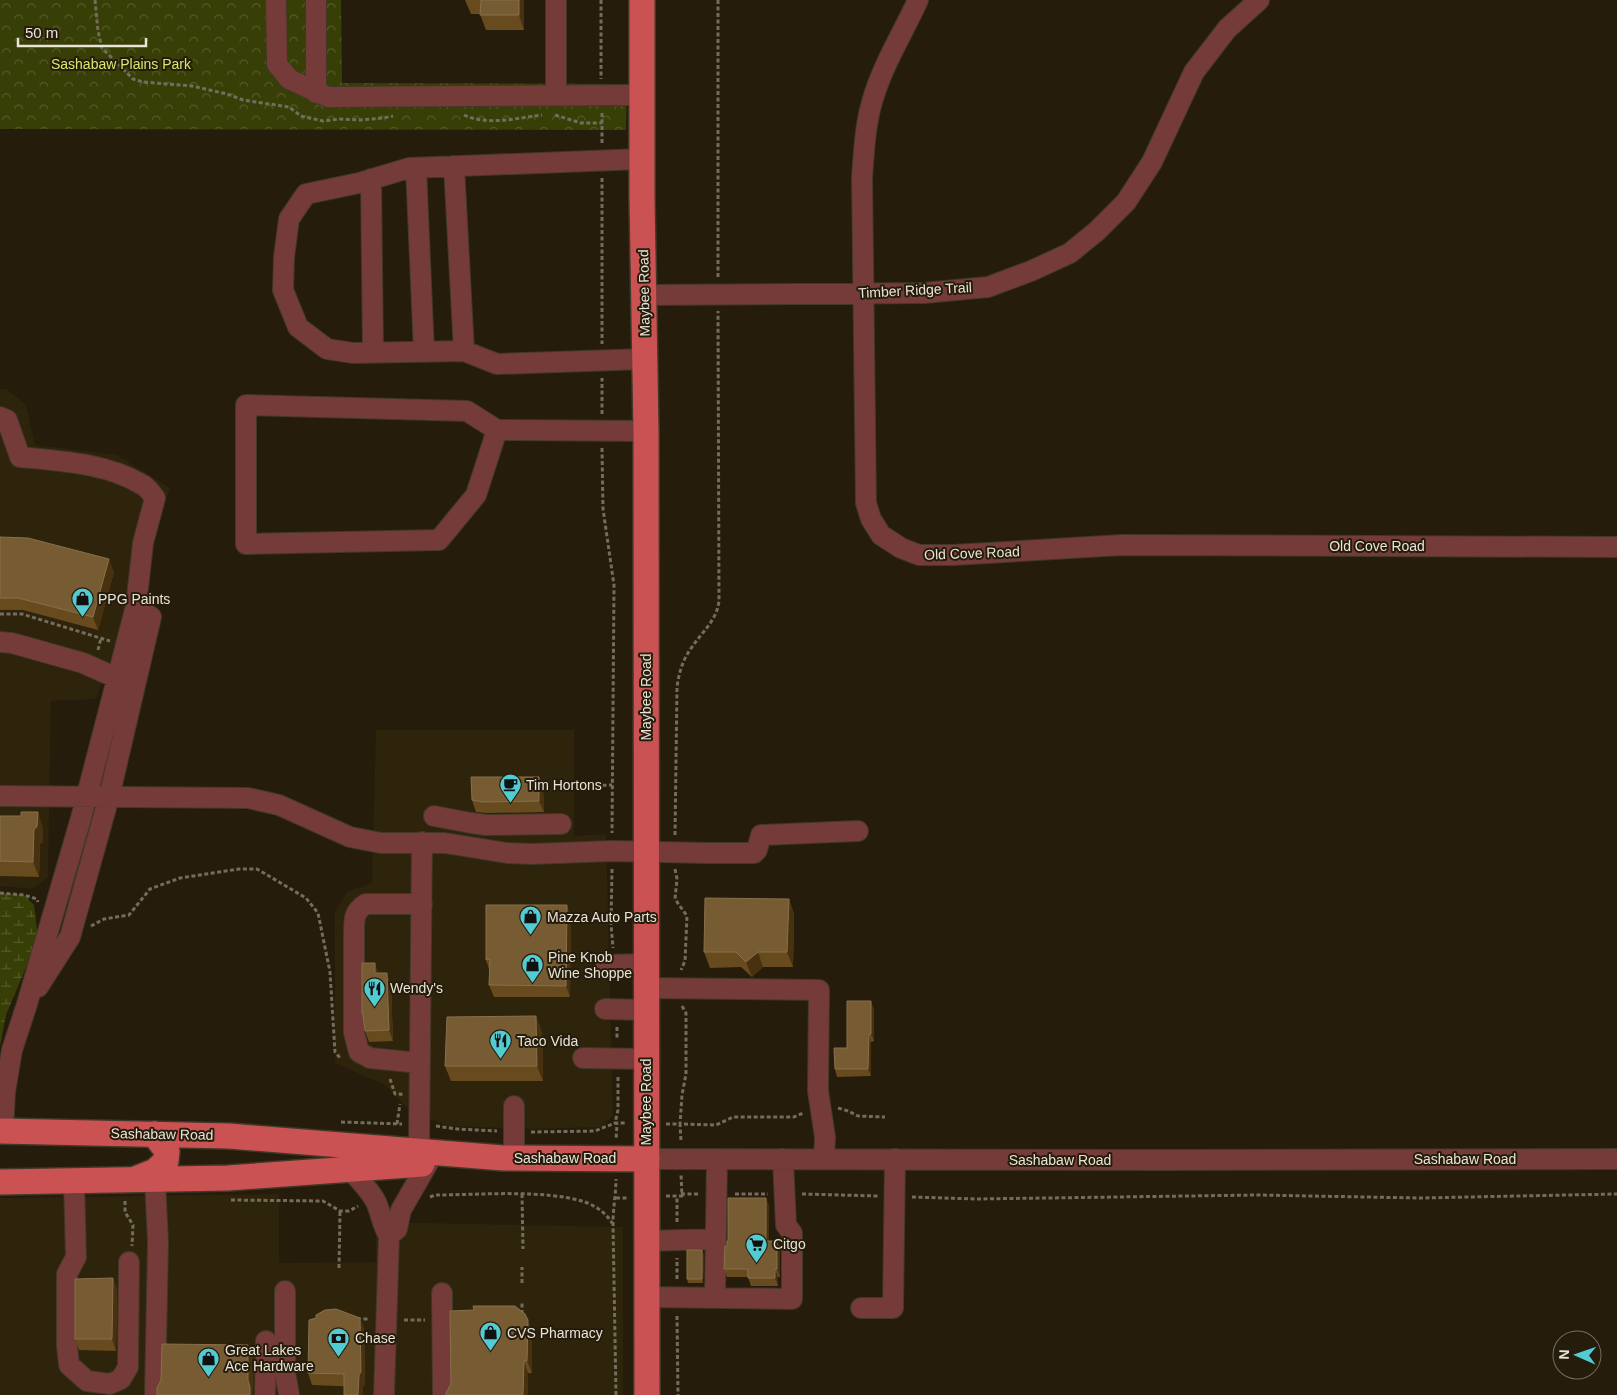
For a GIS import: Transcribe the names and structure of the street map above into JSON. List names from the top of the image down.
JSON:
{
  "streets": {
    "main road": ["Maybee Road", "Sashabaw Road"],
    "street": ["Timber Ridge Trail", "Old Cove Road"]
  },
  "crossings": [
    ["Timber Ridge Trail", "Maybee Road"],
    ["Timber Ridge Trail", "Old Cove Road"],
    ["Maybee Road", "Sashabaw Road"]
  ],
  "parks": ["Sashabaw Plains Park"],
  "places": {
    "shop": [
      "PPG Paints",
      "Mazza Auto Parts",
      "Pine Knob Wine Shoppe",
      "CVS Pharmacy",
      "Great Lakes Ace Hardware"
    ],
    "cafe": ["Tim Hortons"],
    "restaurant": ["Wendy's", "Taco Vida"],
    "supermarket": ["Citgo"],
    "bank": ["Chase"]
  },
  "scale_bar": "50 m",
  "north": "left"
}
